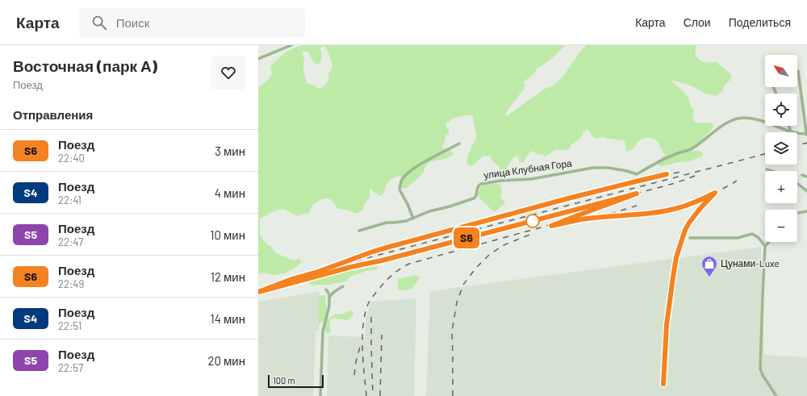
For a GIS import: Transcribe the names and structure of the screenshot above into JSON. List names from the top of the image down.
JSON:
{
  "streets": {
    "street": ["улица Клубная Гора"]
  },
  "places": {
    "shop": ["Цунами-Luxe"]
  },
  "scale_bar": "100 m",
  "north": "top left",
  "page": {
    "header": "Карта",
    "search": "Поиск",
    "nav": ["Карта", "Слои", "Поделиться"],
    "heading": [
      ["Восточная (парк А)", "Поезд"],
      "Отправления"
    ],
    "on_map": "S6",
    "map_buttons": ["+", "−"],
    "list": [
      {
        "mark": "S6",
        "name": "Поезд",
        "note": "22:40",
        "value": "3 мин"
      },
      {
        "mark": "S4",
        "name": "Поезд",
        "note": "22:41",
        "value": "4 мин"
      },
      {
        "mark": "S5",
        "name": "Поезд",
        "note": "22:47",
        "value": "10 мин"
      },
      {
        "mark": "S6",
        "name": "Поезд",
        "note": "22:49",
        "value": "12 мин"
      },
      {
        "mark": "S4",
        "name": "Поезд",
        "note": "22:51",
        "value": "14 мин"
      },
      {
        "mark": "S5",
        "name": "Поезд",
        "note": "22:57",
        "value": "20 мин"
      }
    ],
    "scale": "100 m"
  }
}
